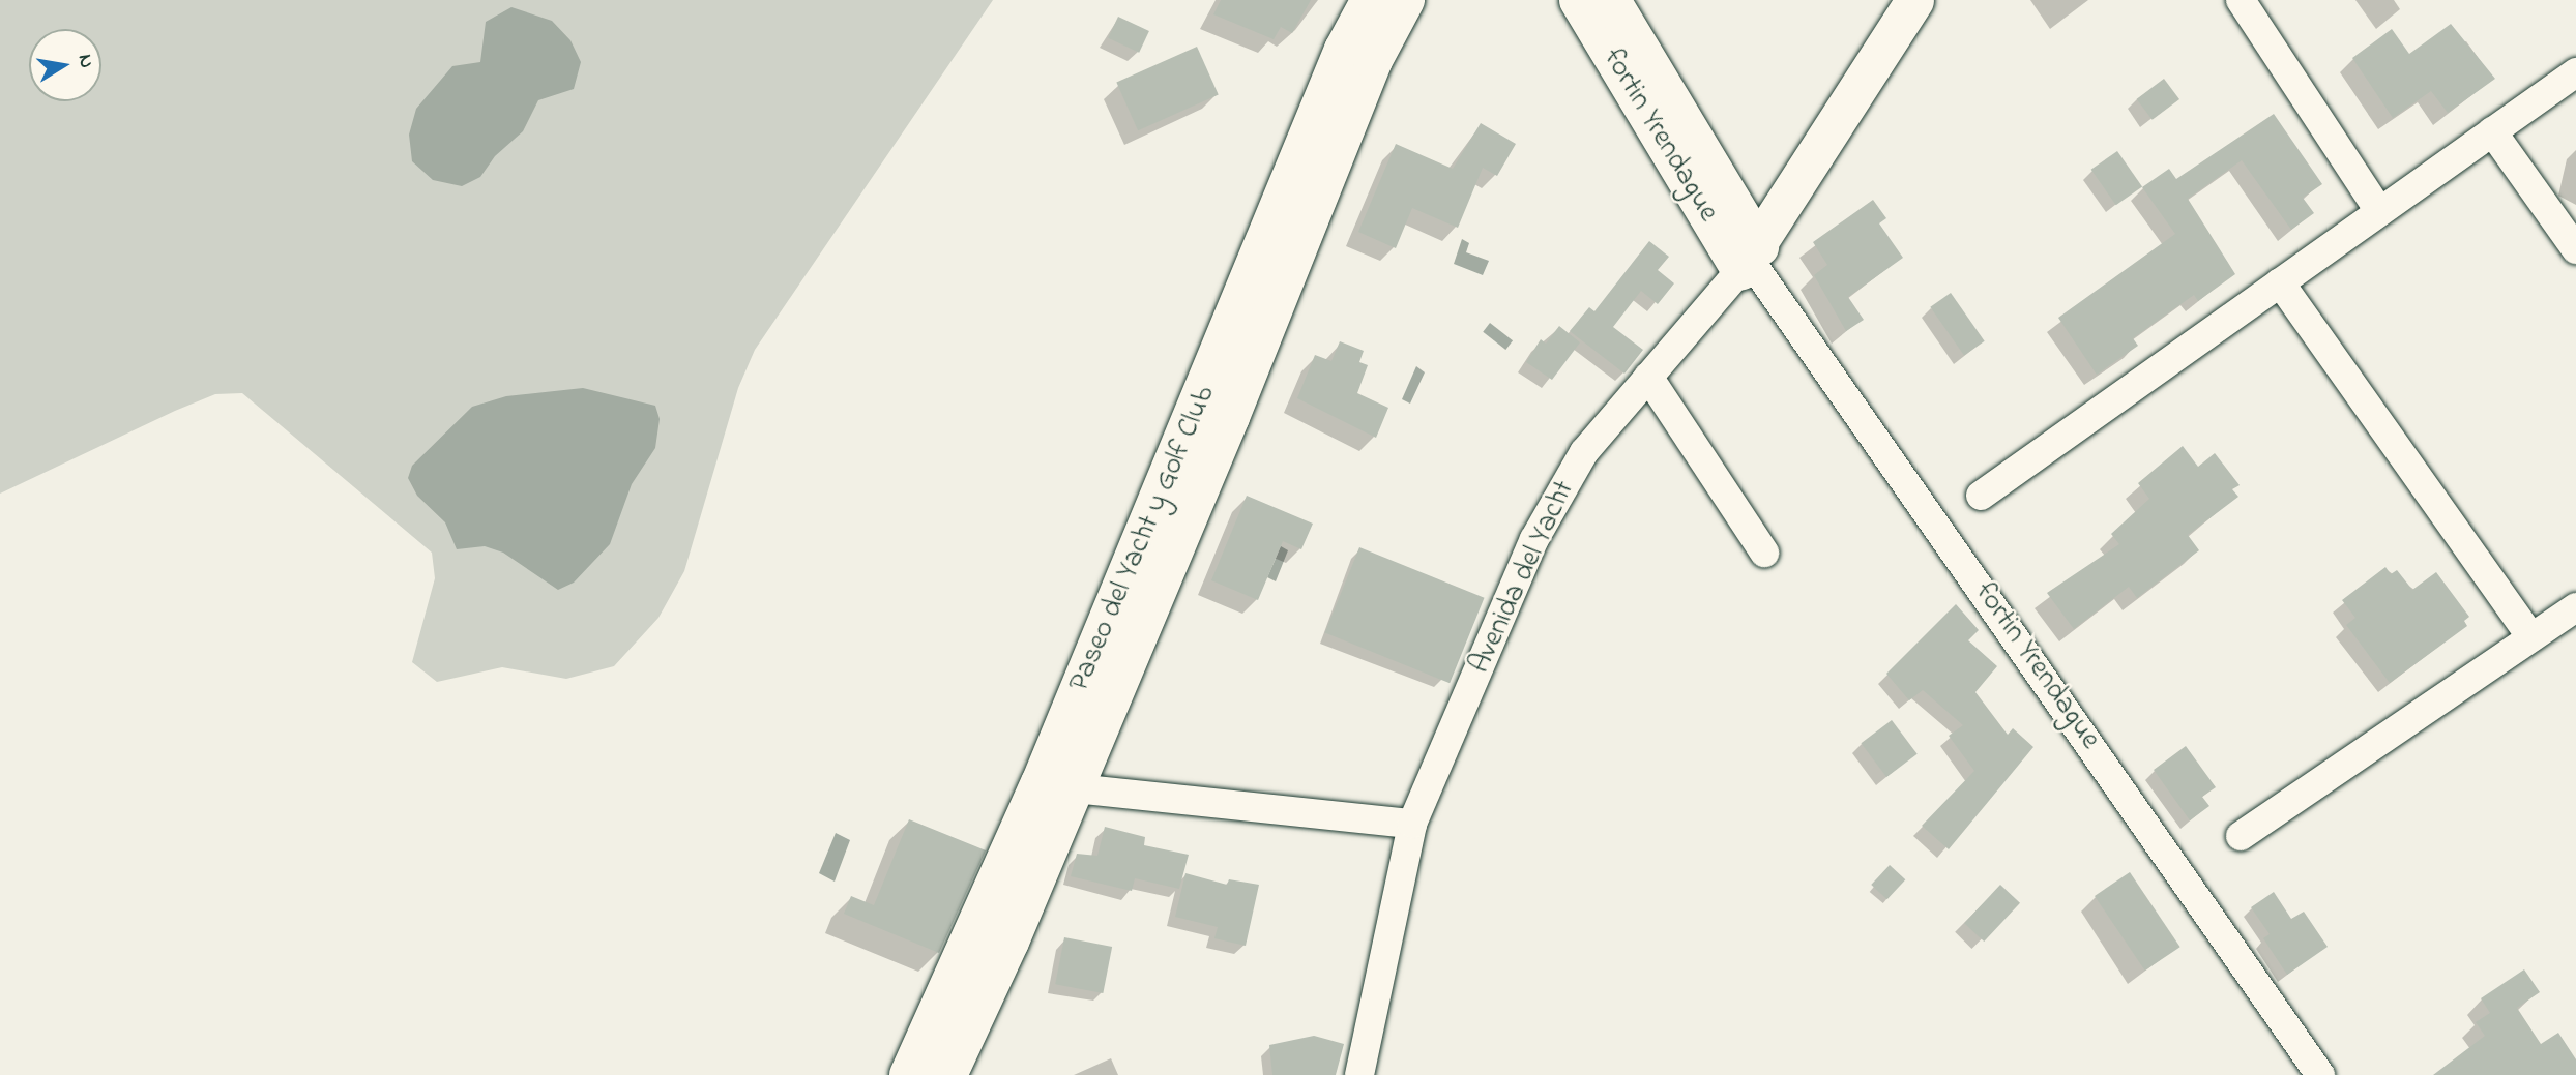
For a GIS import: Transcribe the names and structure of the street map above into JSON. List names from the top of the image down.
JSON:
{
  "streets": {
    "main road": ["Paseo del Yacht y Golf Club"],
    "street": ["fortin Yrendague", "Avenida del Yacht"]
  },
  "crossings": [
    ["fortin Yrendague", "Avenida del Yacht"]
  ],
  "north": "right"
}
